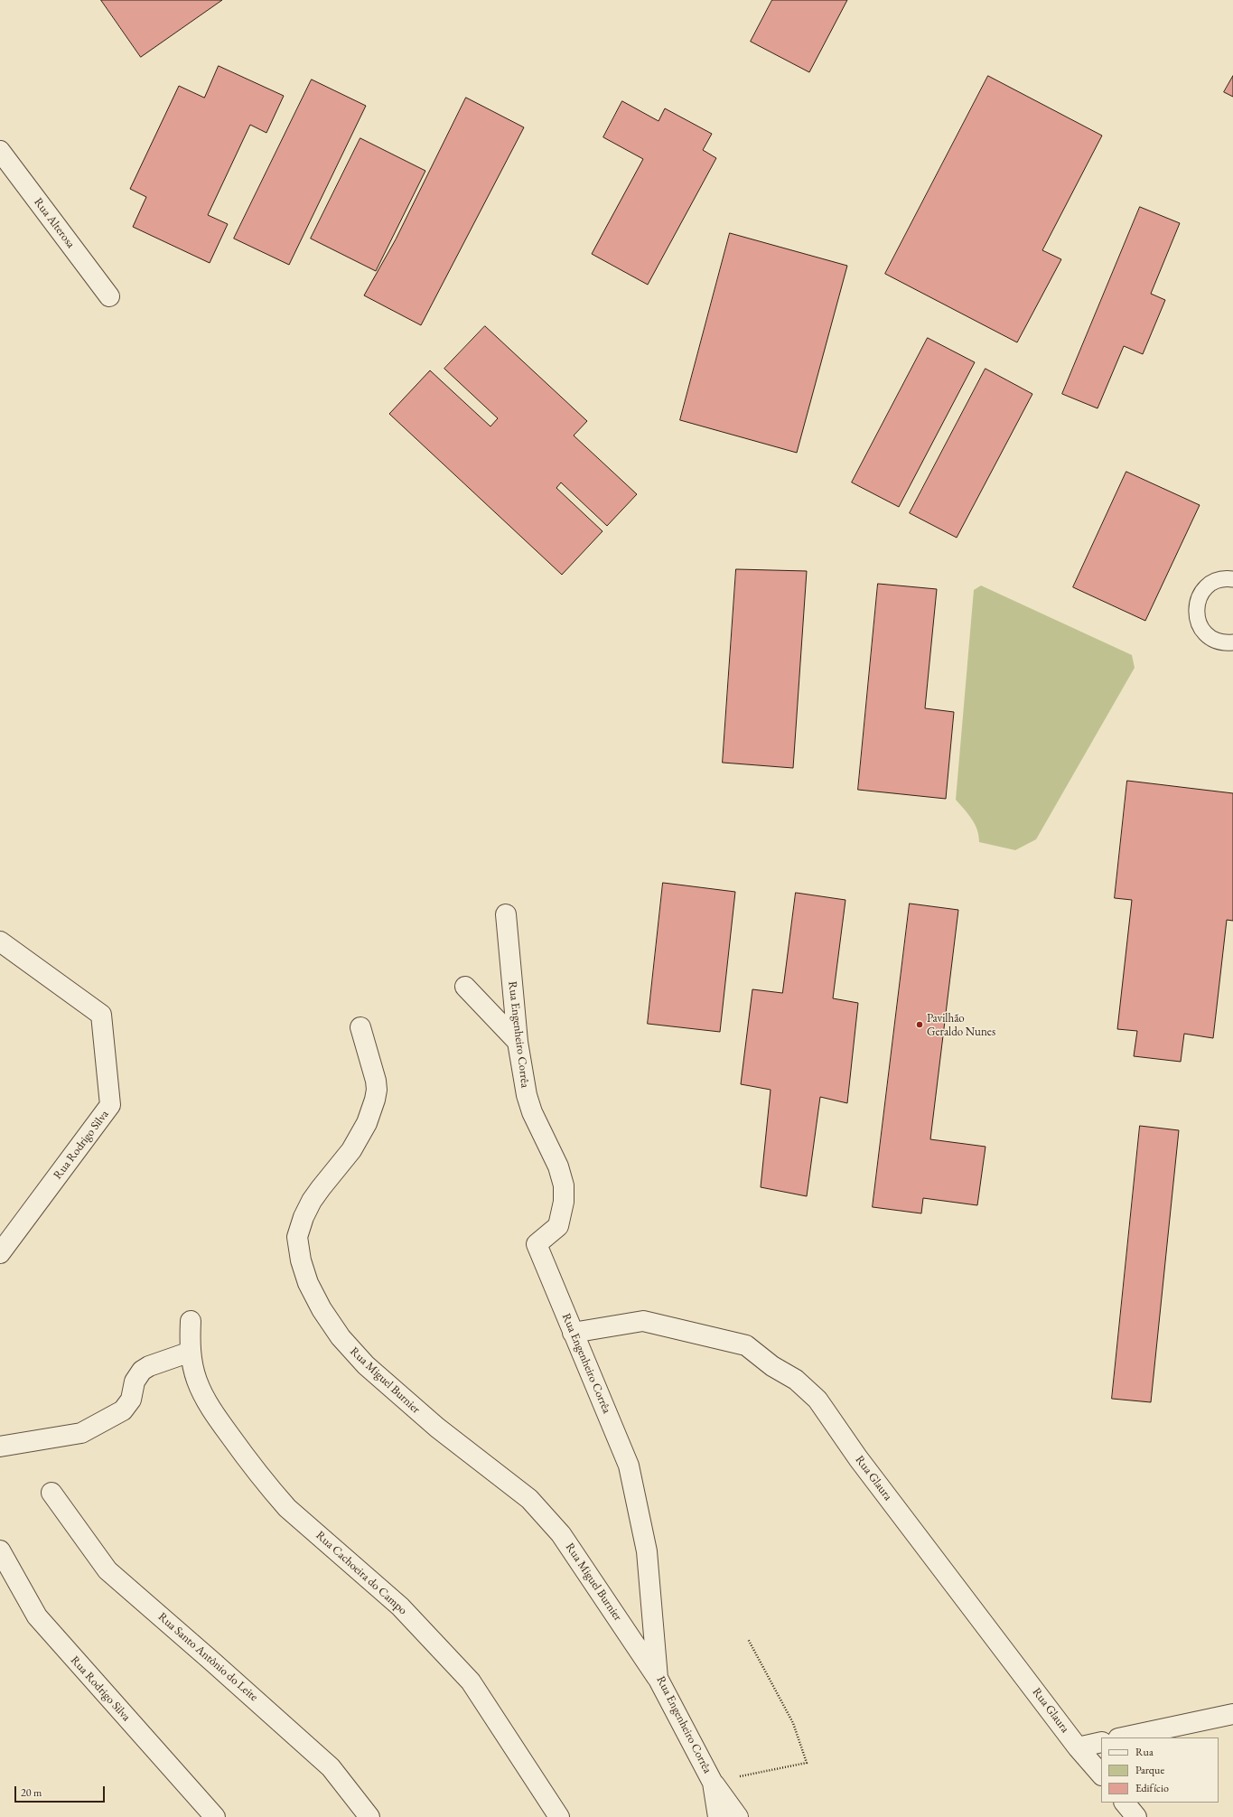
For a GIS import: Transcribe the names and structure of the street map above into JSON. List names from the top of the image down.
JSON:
{
  "streets": {
    "street": [
      "Rua Alterosa",
      "Rua Engenheiro Corrêa",
      "Rua Rodrigo Silva",
      "Rua Miguel Burnier",
      "Rua Glaura",
      "Rua Cachoeira do Campo",
      "Rua Santo Antônio do Leite"
    ]
  },
  "crossings": [
    ["Rua Engenheiro Corrêa", "Rua Miguel Burnier"],
    ["Rua Engenheiro Corrêa", "Rua Glaura"]
  ],
  "places": ["Pavilhão Geraldo Nunes"],
  "legend": ["Rua", "Parque", "Edifício"],
  "scale_bar": "20 m"
}
